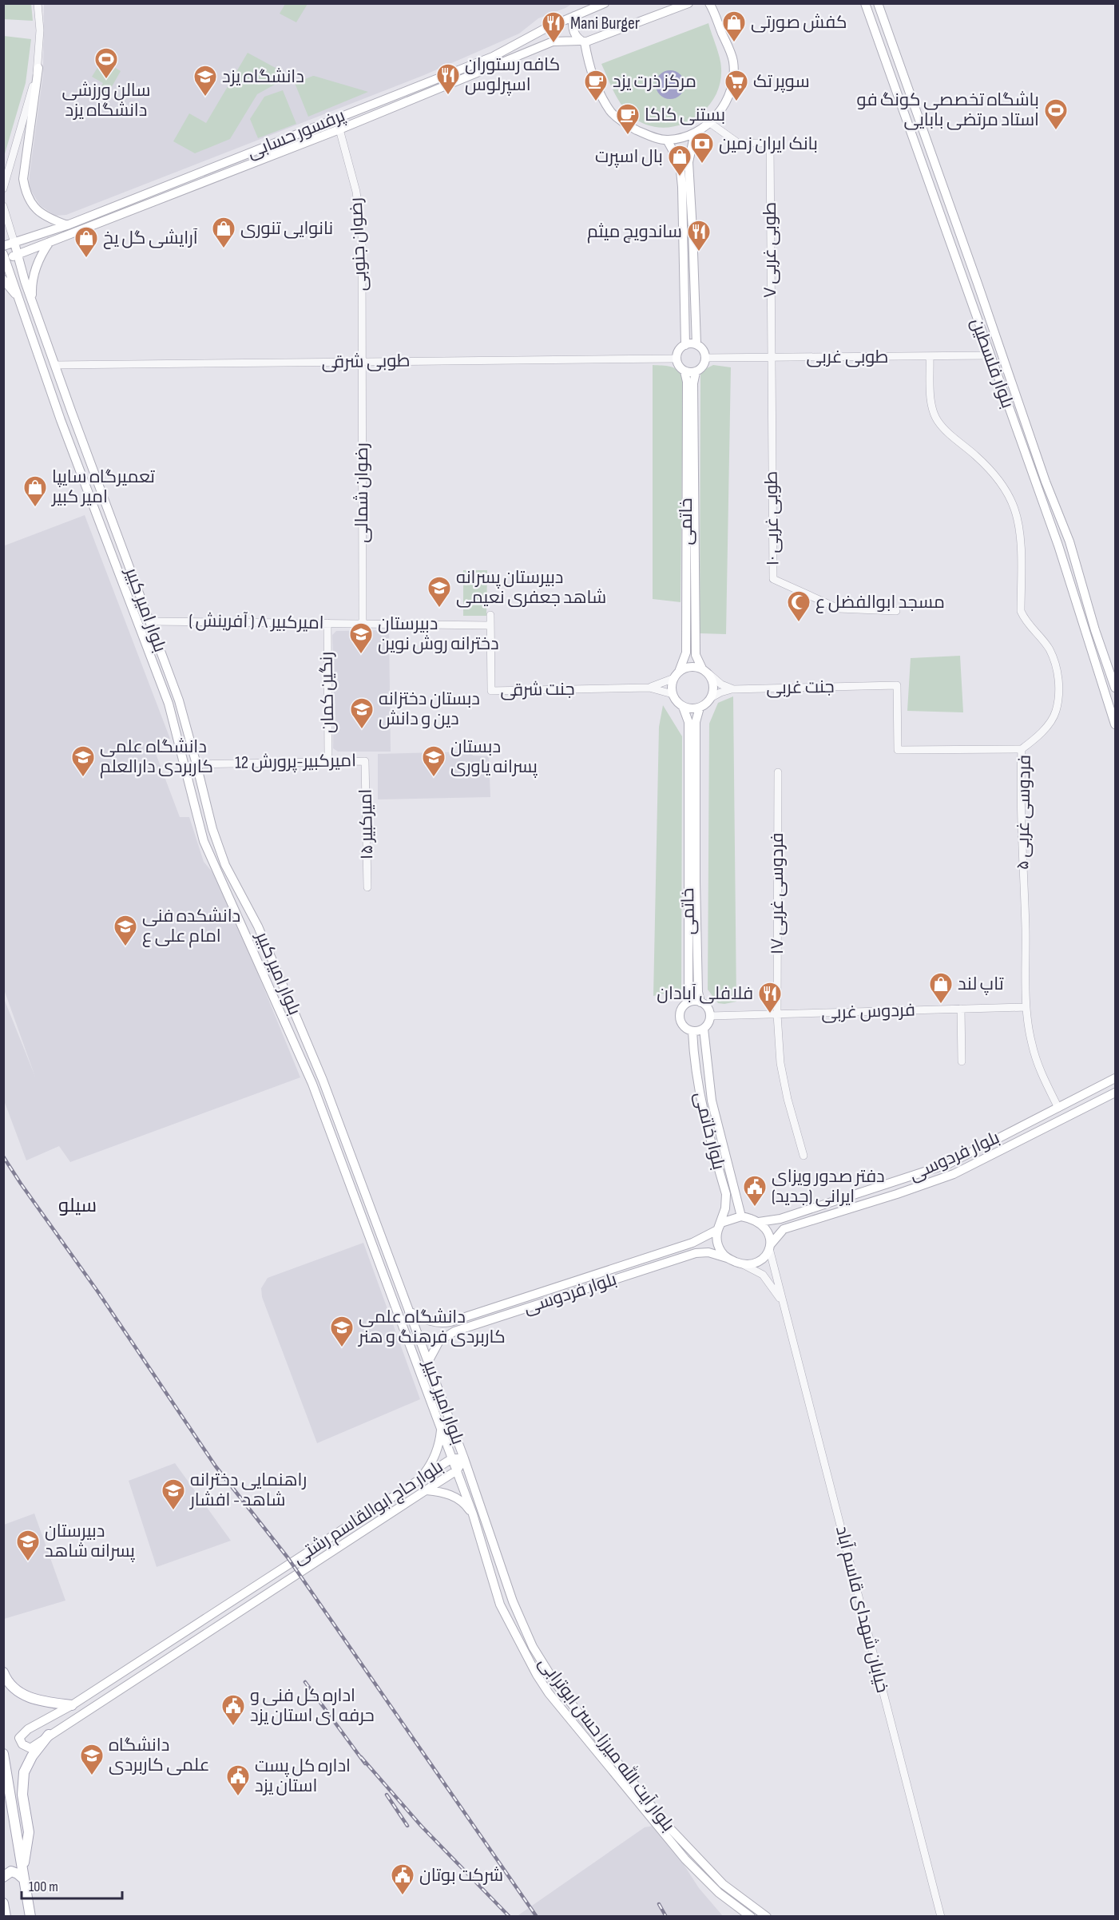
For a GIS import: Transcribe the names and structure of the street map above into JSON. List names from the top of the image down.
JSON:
{
  "streets": {
    "main road": [
      "پرفسور حسابی",
      "بلوار فلسطین",
      "خاتمی",
      "بلوار امیر کبیر",
      "بلوار خاتمی",
      "بلوار فردوسی",
      "بلوار حاج ابوالقاسم رشتی",
      "بلوار آیت الله میرزا حسن ابوترابی"
    ],
    "street": [
      "رضوان جنوبی",
      "طوبی غربی ۷",
      "طوبی غربی",
      "طوبی شرقی",
      "رضوان شمالی",
      "طوبی غربی ۱۰",
      "امیرکبیر ۸ ( آفرینش )",
      "جنت غربی",
      "جنت شرقی",
      "رنگین کمان",
      "12 امیرکبیر-پرورش",
      "فردوسی غربی ۵",
      "امیرکبیر ۱۵",
      "فردوسی غربی ۱۷",
      "فردوس غربی",
      "خیابان شهدای قاسم آباد"
    ]
  },
  "crossings": [
    ["پرفسور حسابی", "رضوان جنوبی"],
    ["پرفسور حسابی", "بلوار امیر کبیر"],
    ["رضوان جنوبی", "طوبی شرقی"],
    ["رضوان جنوبی", "رضوان شمالی"],
    ["طوبی غربی ۷", "طوبی غربی"],
    ["طوبی غربی ۷", "طوبی غربی ۱۰"],
    ["طوبی غربی", "طوبی شرقی"],
    ["طوبی غربی", "بلوار فلسطین"],
    ["طوبی غربی", "طوبی غربی ۱۰"],
    ["طوبی غربی", "خاتمی"],
    ["طوبی غربی", "فردوسی غربی ۵"],
    ["طوبی شرقی", "رضوان شمالی"],
    ["طوبی شرقی", "خاتمی"],
    ["طوبی شرقی", "بلوار امیر کبیر"],
    ["رضوان شمالی", "امیرکبیر ۸ ( آفرینش )"],
    ["خاتمی", "فردوس غربی"],
    ["خاتمی", "بلوار خاتمی"],
    ["بلوار امیر کبیر", "امیرکبیر ۸ ( آفرینش )"],
    ["بلوار امیر کبیر", "12 امیرکبیر-پرورش"],
    ["بلوار امیر کبیر", "بلوار فردوسی"],
    ["بلوار امیر کبیر", "بلوار حاج ابوالقاسم رشتی"],
    ["بلوار امیر کبیر", "بلوار آیت الله میرزا حسن ابوترابی"],
    ["امیرکبیر ۸ ( آفرینش )", "رنگین کمان"],
    ["جنت غربی", "فردوسی غربی ۵"],
    ["رنگین کمان", "12 امیرکبیر-پرورش"],
    ["12 امیرکبیر-پرورش", "امیرکبیر ۱۵"],
    ["فردوسی غربی ۵", "فردوس غربی"],
    ["فردوسی غربی ۵", "بلوار فردوسی"],
    ["فردوسی غربی ۱۷", "فردوس غربی"],
    ["فردوس غربی", "بلوار خاتمی"],
    ["بلوار خاتمی", "بلوار فردوسی"],
    ["بلوار خاتمی", "خیابان شهدای قاسم آباد"],
    ["بلوار فردوسی", "خیابان شهدای قاسم آباد"]
  ],
  "districts": ["سیلو"],
  "places": {
    "shop": [
      "کفش صورتی",
      "بال اسپرت",
      "نانوایی تنوری",
      "آرایشی گل یخ",
      "تعمیرگاه سایپا امیر کبیر",
      "تاپ لند"
    ],
    "restaurant": [
      "Mani Burger",
      "کافه رستوران اسپرلوس",
      "ساندویچ میثم",
      "فلافلی آبادان"
    ],
    "sports": ["سالن ورزشی دانشگاه یزد", "باشگاه تخصصی کونگ فو استاد مرتضی بابایی"],
    "school or university": [
      "دانشگاه یزد",
      "دبیرستان پسرانه شاهد جعفری نعیمی",
      "دبیرستان دخترانه روش نوین",
      "دبستان دختزانه دین و دانش",
      "دانشگاه علمی کاربردی دارالعلم",
      "دبستان پسرانه یاوری",
      "دانشکده فنی امام علی ع",
      "دانشگاه علمی کاربردی فرهنگ و هنر",
      "راهنمایی دخترانه شاهد - افشار",
      "دبیرستان پسرانه شاهد",
      "دانشگاه علمی کاربردی"
    ],
    "cafe": ["مرکز ذرت یزد", "بستنی کاکا"],
    "supermarket": ["سوپر تک"],
    "bank": ["بانک ایران زمین"],
    "mosque": ["مسجد ابوالفضل ع"],
    "public building": [
      "دفتر صدور ویزای ایرانی (جدید)",
      "اداره کل فنی و حرفه ای استان یزد",
      "اداره کل پست استان یزد",
      "شرکت بوتان"
    ]
  },
  "scale_bar": "100 m"
}
